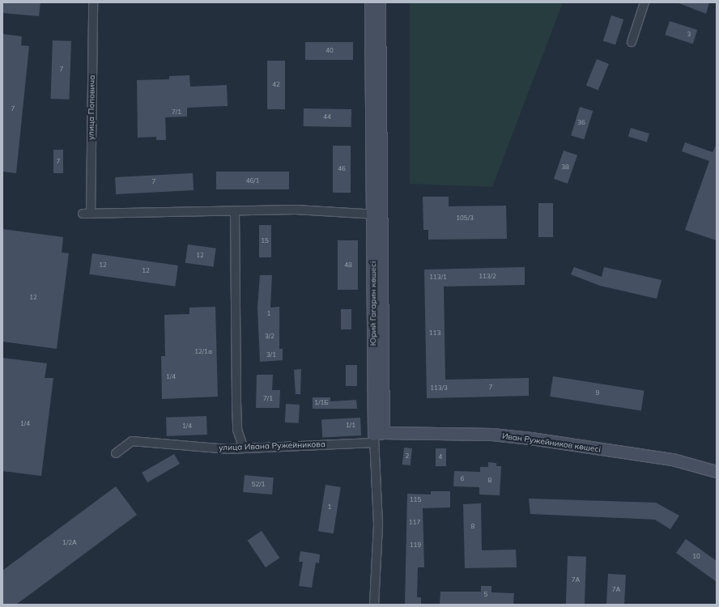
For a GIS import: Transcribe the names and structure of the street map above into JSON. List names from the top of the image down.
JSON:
{
  "streets": {
    "main road": ["Юрий Гагарин көшесі", "Иван Ружейников көшесі"],
    "street": ["улица Поповича", "улица Ивана Ружейникова"]
  },
  "crossings": [
    ["Юрий Гагарин көшесі", "Иван Ружейников көшесі"],
    ["Юрий Гагарин көшесі", "улица Ивана Ружейникова"],
    ["Иван Ружейников көшесі", "улица Ивана Ружейникова"]
  ],
  "house_numbers": [
    "3",
    "40",
    "7",
    "42",
    "7",
    "7/1",
    "44",
    "36",
    "7",
    "38",
    "46",
    "46/1",
    "7",
    "105/3",
    "15",
    "12",
    "12",
    "48",
    "12",
    "113/2",
    "113/1",
    "12",
    "1",
    "113",
    "3/2",
    "12/1а",
    "3/1",
    "1/4",
    "7",
    "113/3",
    "9",
    "7/1",
    "1/1Б",
    "1/4",
    "1/1",
    "1/4",
    "2",
    "4",
    "6",
    "8",
    "52/1",
    "115",
    "1",
    "117",
    "8",
    "1/2А",
    "119",
    "10",
    "7А",
    "7А",
    "5"
  ]
}
